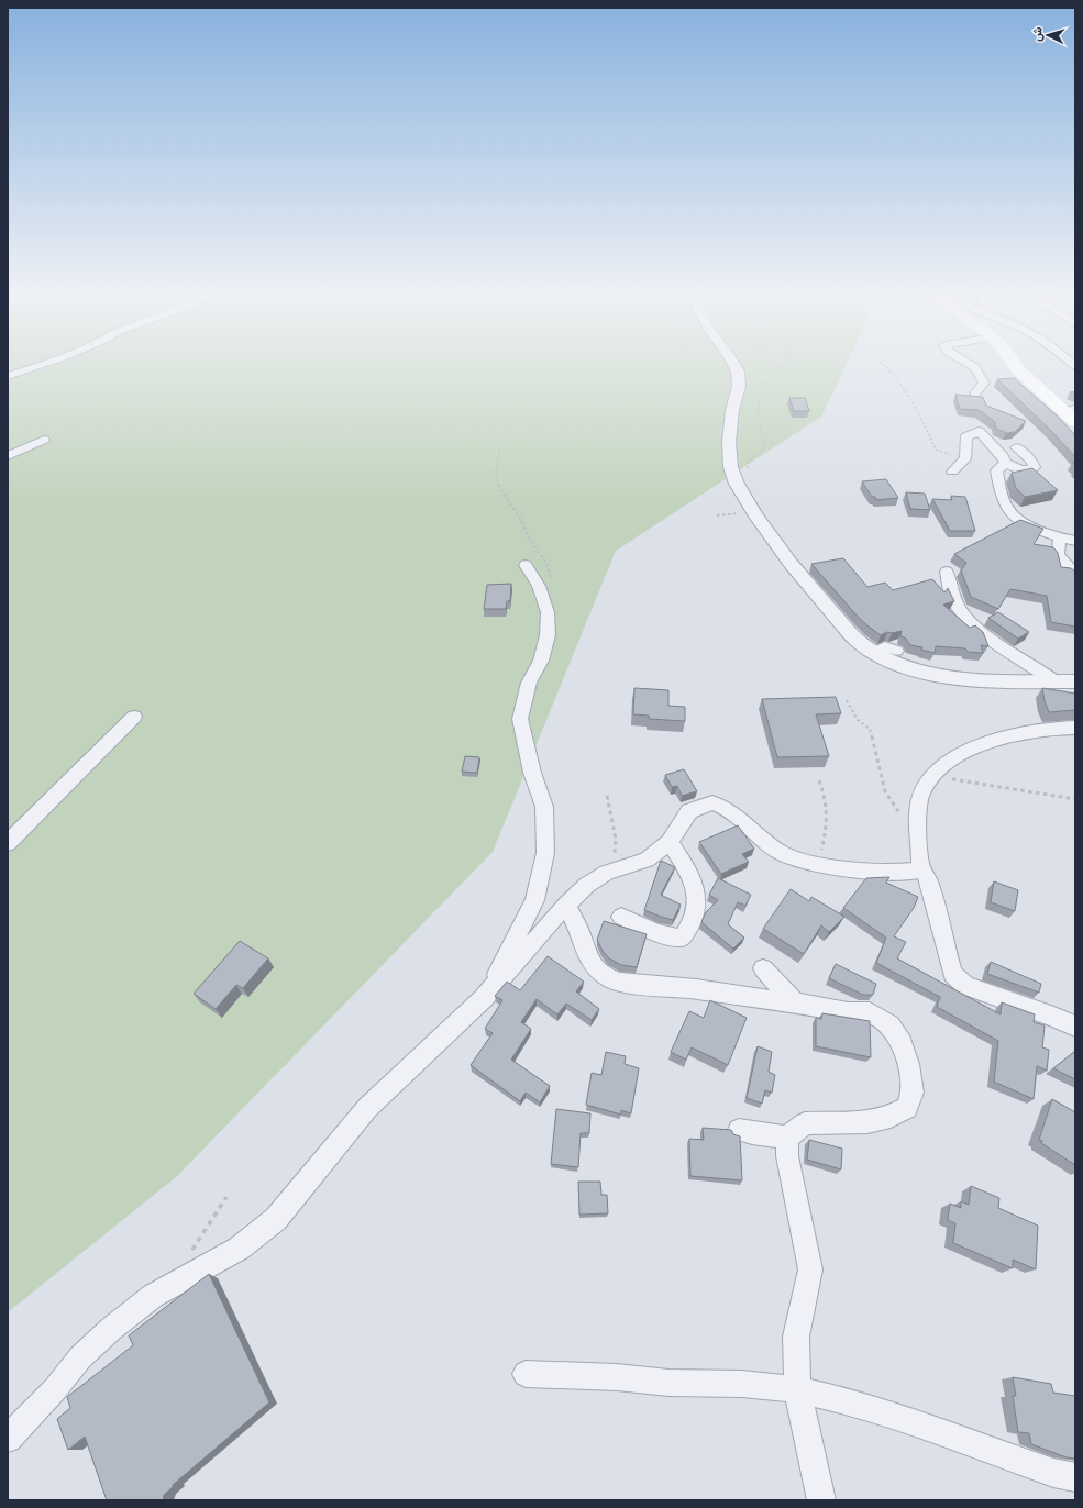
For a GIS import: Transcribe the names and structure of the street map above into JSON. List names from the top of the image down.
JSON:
{
  "north": "left"
}
